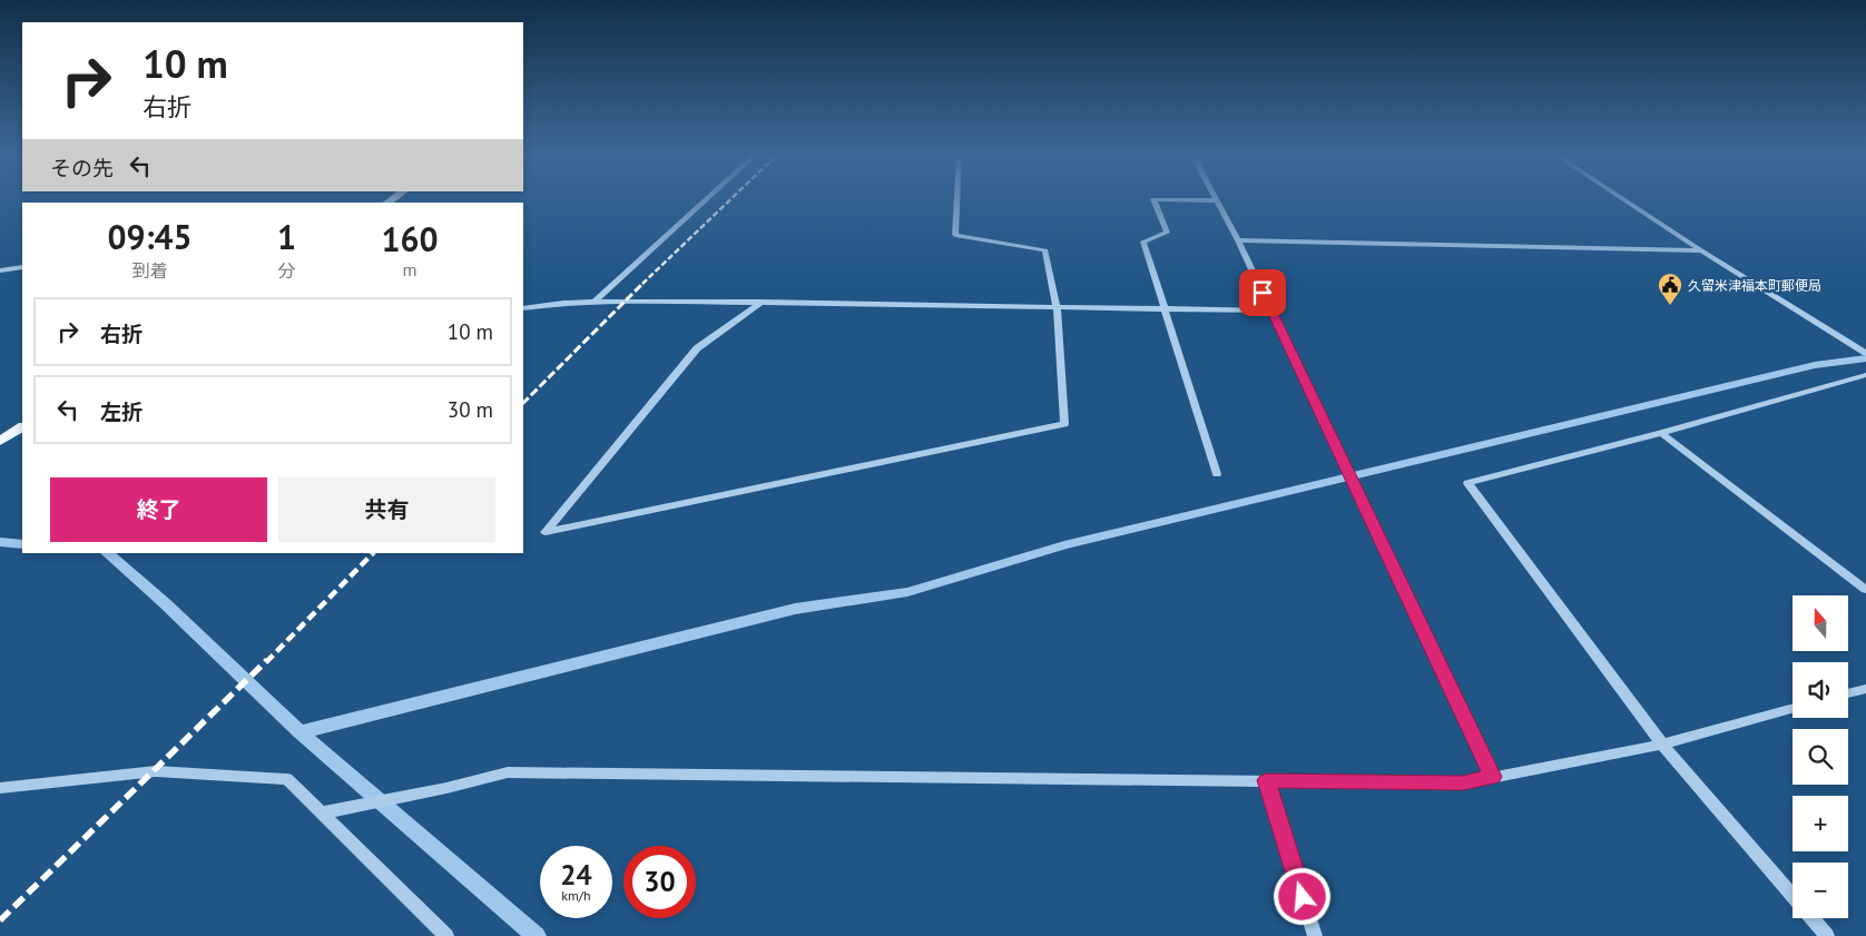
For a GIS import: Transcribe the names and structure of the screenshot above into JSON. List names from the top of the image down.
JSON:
{
  "places": {
    "public building": ["久留米津福本町郵便局"]
  },
  "north": "top",
  "page": {
    "turn": ["10 m", "右折"],
    "then": "その先",
    "eta": [
      "09:45",
      "到着",
      "1",
      "分",
      "160",
      "m"
    ],
    "list": [
      {
        "name": "右折",
        "value": "10 m"
      },
      {
        "name": "左折",
        "value": "30 m"
      }
    ],
    "buttons": ["終了", "共有"],
    "map_buttons": ["+", "−"],
    "speed": "24 km/h",
    "limit": "30"
  }
}
